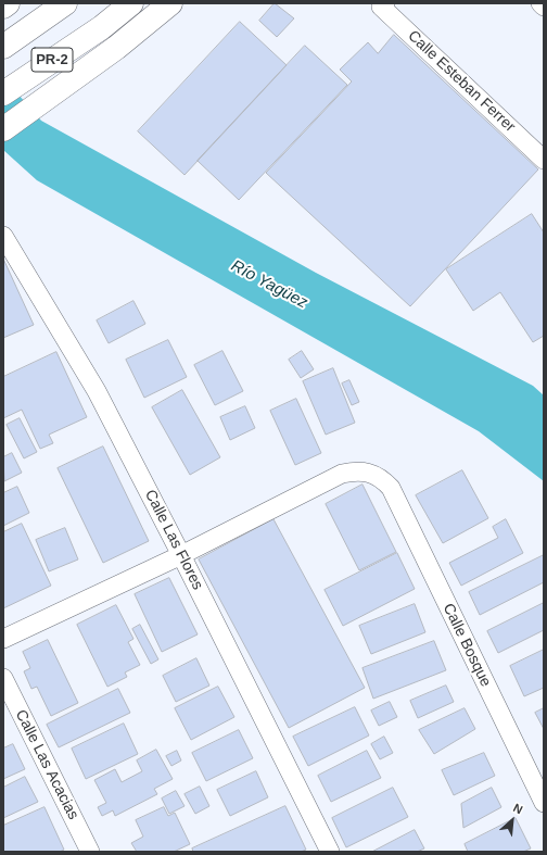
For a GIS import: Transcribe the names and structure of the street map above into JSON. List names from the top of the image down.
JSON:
{
  "streets": {
    "highway": ["PR-2"],
    "street": [
      "Calle Esteban Ferrer",
      "Calle Las Flores",
      "Calle Bosque",
      "Calle Las Acacias"
    ]
  },
  "crossings": [
    ["Calle Las Flores", "Calle Bosque"]
  ],
  "water": ["Río Yagüez"],
  "north": "top right"
}
